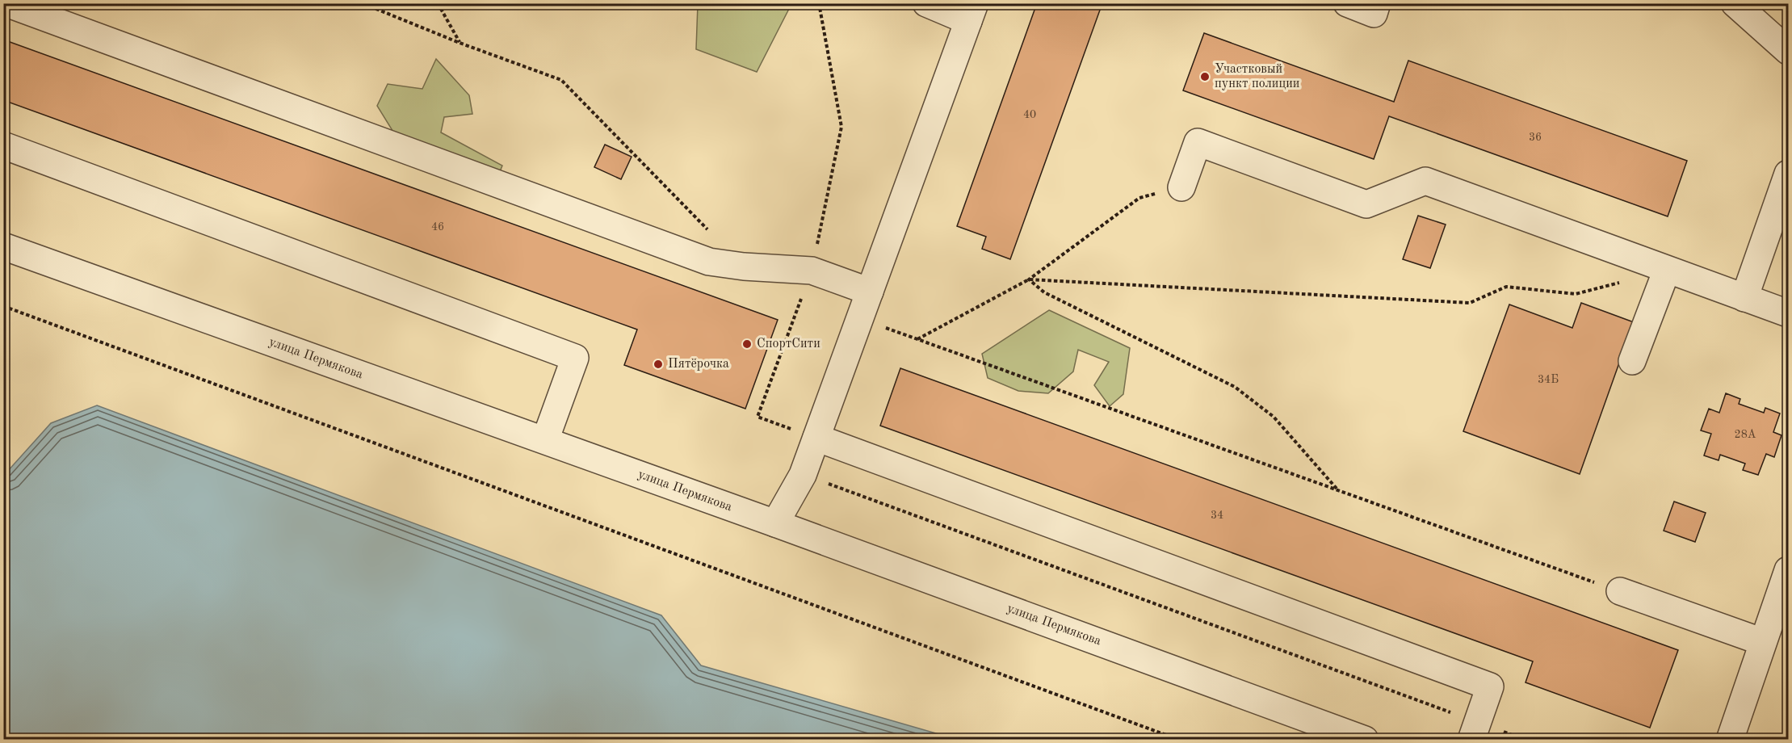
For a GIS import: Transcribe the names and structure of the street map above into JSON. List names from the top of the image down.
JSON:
{
  "streets": {
    "street": ["улица Пермякова"]
  },
  "places": ["Участковый пункт полиции", "СпортСити", "Пятёрочка"],
  "house_numbers": [
    "40",
    "36",
    "46",
    "34Б",
    "28А",
    "34"
  ]
}
